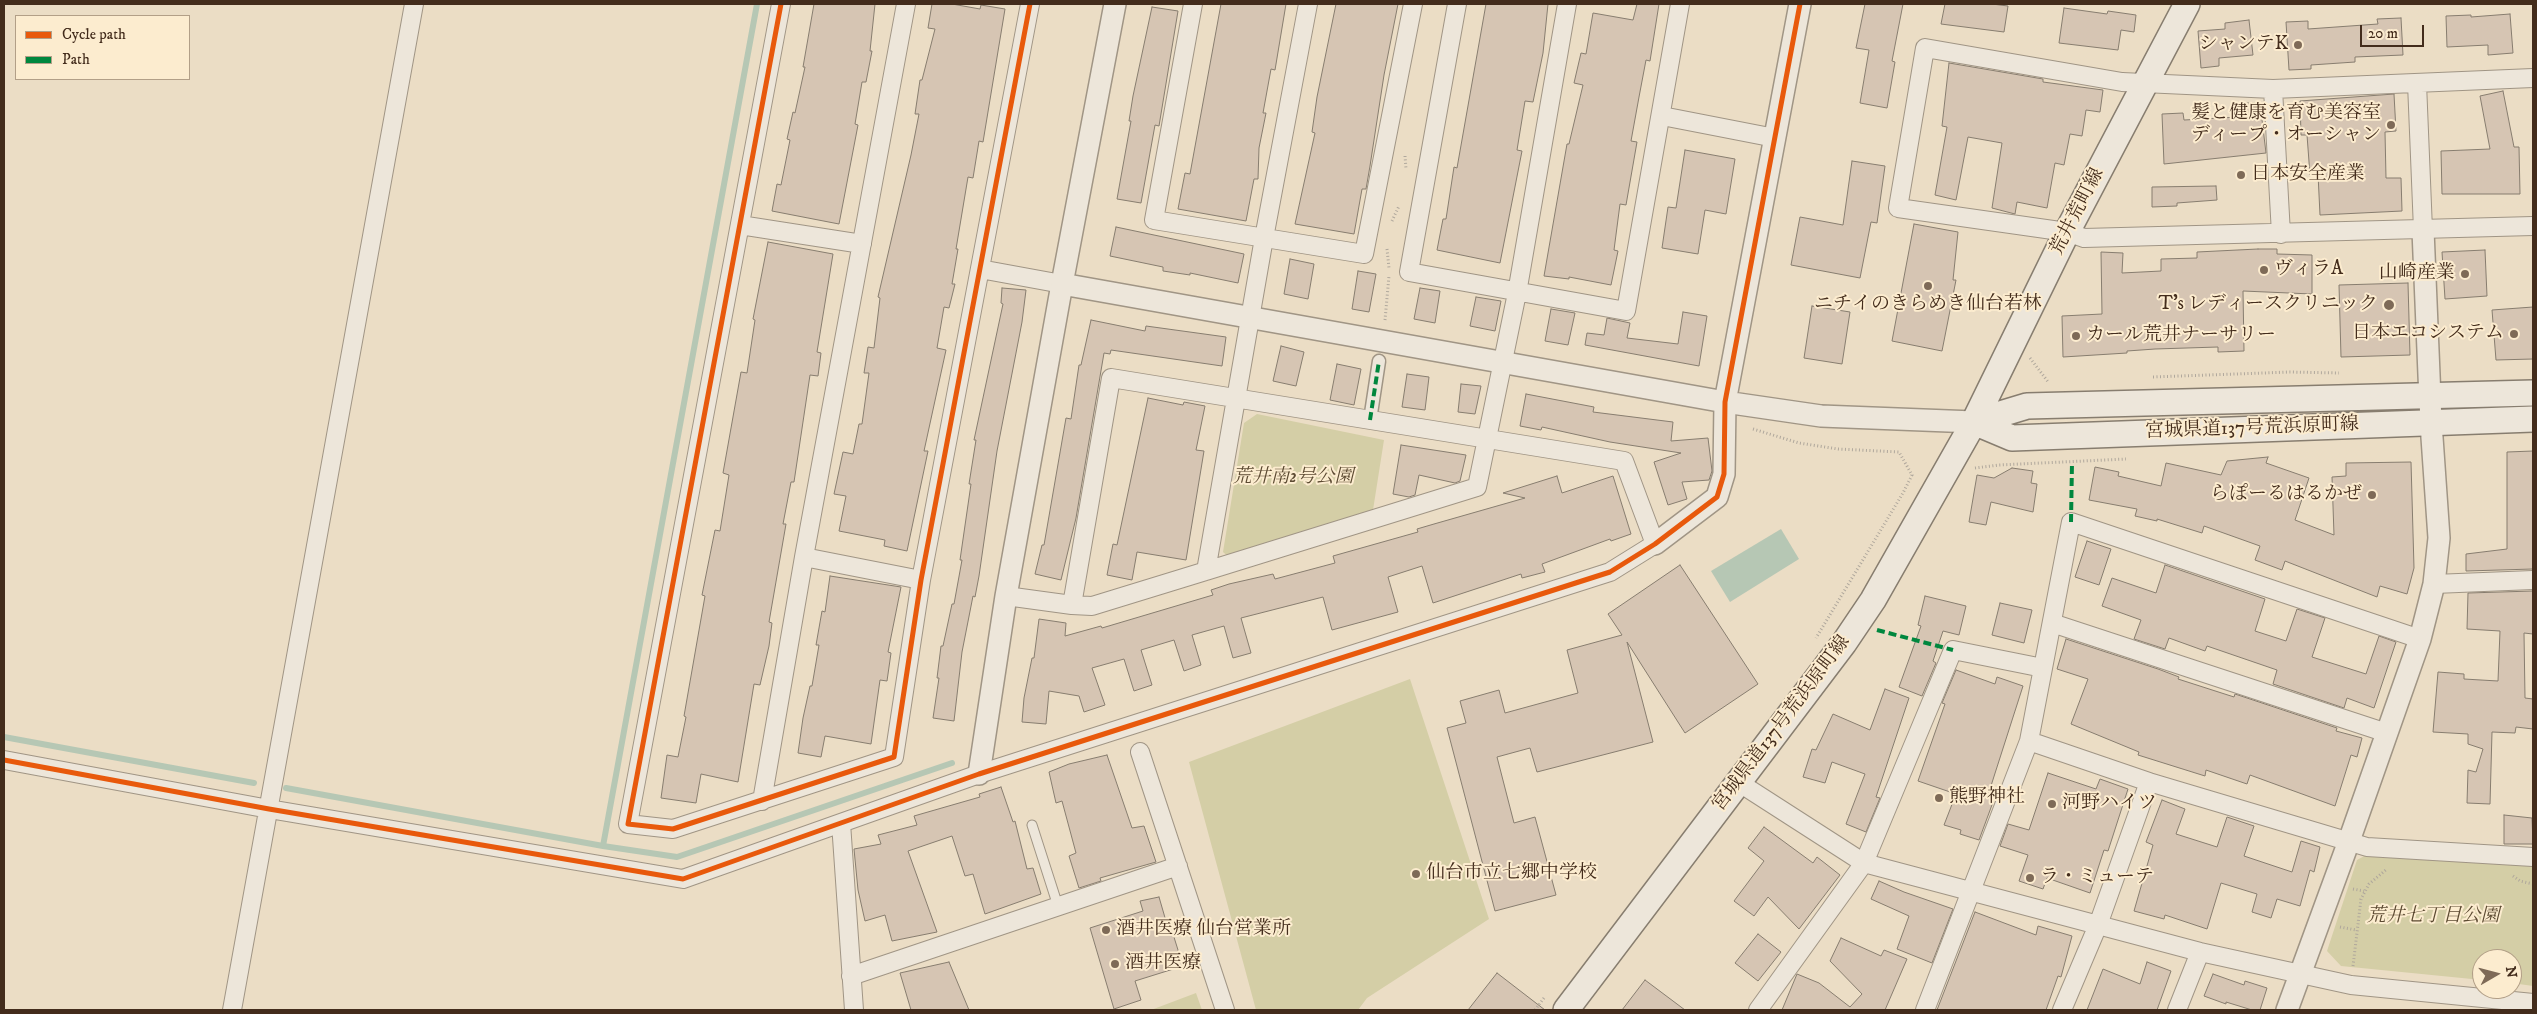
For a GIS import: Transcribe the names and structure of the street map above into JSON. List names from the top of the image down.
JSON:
{
  "streets": {
    "main road": ["荒井荒町線", "宮城県道137号荒浜原町線"]
  },
  "crossings": [
    ["荒井荒町線", "宮城県道137号荒浜原町線"]
  ],
  "parks": ["荒井南2号公園", "荒井七丁目公園"],
  "places": [
    "シャンテK",
    "髪と健康を育む美容室 ディープ・オーシャン",
    "日本安全産業",
    "ヴィラA",
    "山崎産業",
    "ニチイのきらめき仙台若林",
    "T's レディースクリニック",
    "日本エコシステム",
    "カール荒井ナーサリー",
    "らぽーるはるかぜ",
    "熊野神社",
    "河野ハイツ",
    "仙台市立七郷中学校",
    "ラ・ミューテ",
    "酒井医療 仙台営業所",
    "酒井医療"
  ],
  "legend": ["Cycle path", "Path"],
  "scale_bar": "20 m",
  "north": "right"
}
